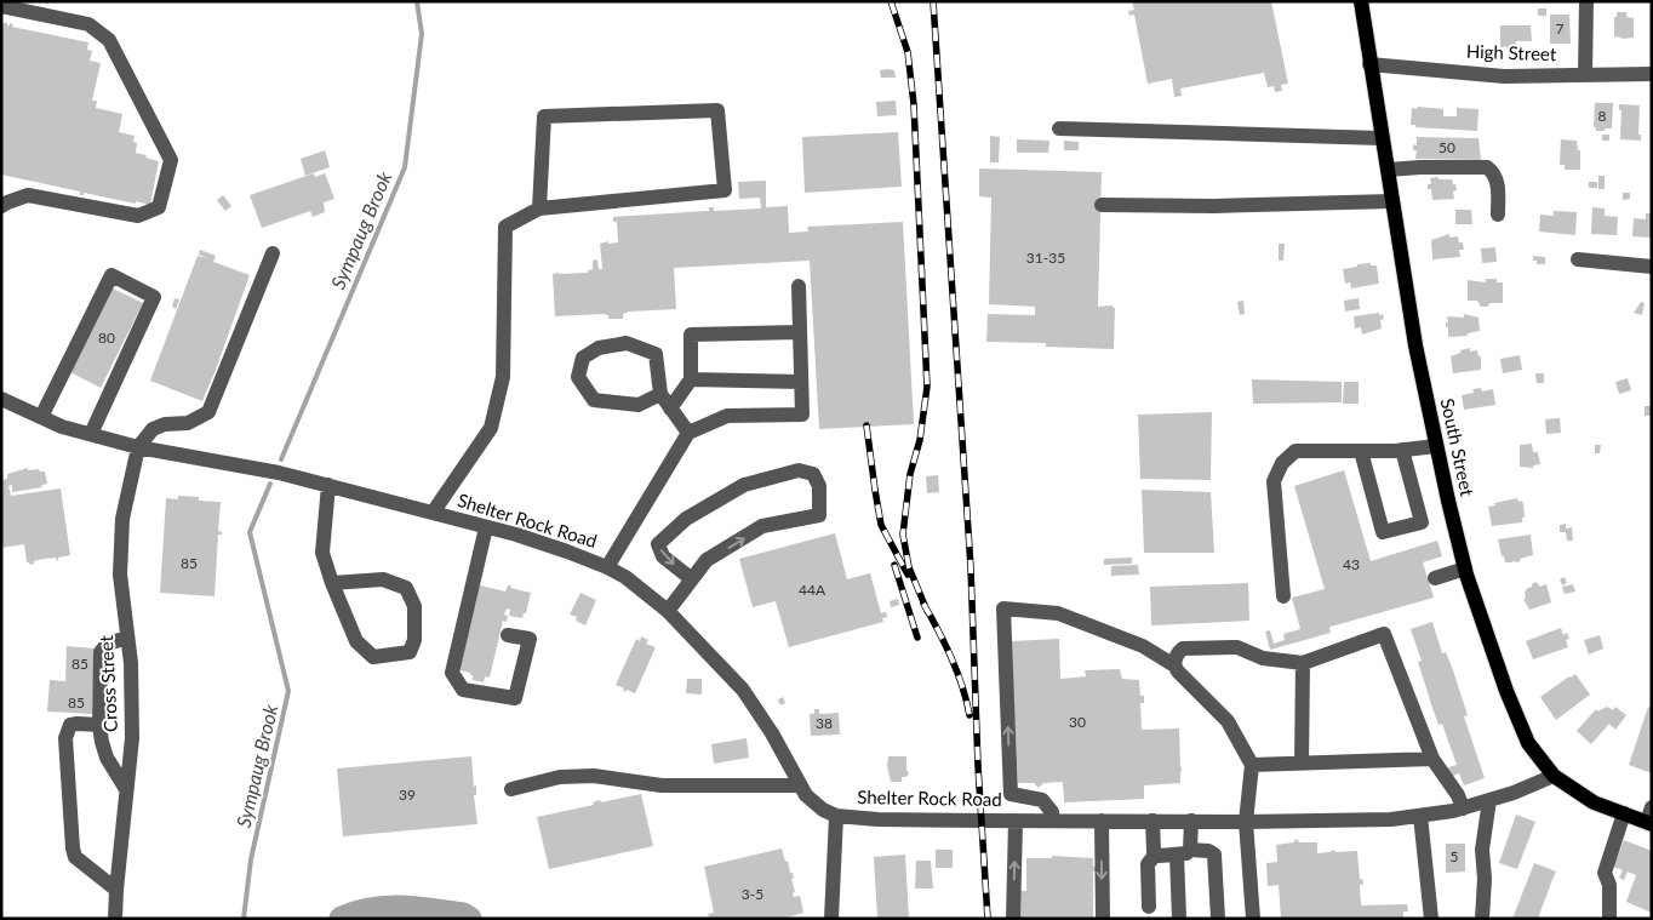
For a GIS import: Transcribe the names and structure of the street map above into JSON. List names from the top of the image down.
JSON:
{
  "streets": {
    "main road": ["South Street"],
    "street": ["High Street", "Shelter Rock Road", "Cross Street"]
  },
  "crossings": [
    ["High Street", "South Street"],
    ["South Street", "Shelter Rock Road"],
    ["Shelter Rock Road", "Cross Street"]
  ],
  "water": ["Sympaug Brook"],
  "house_numbers": [
    "7",
    "8",
    "50",
    "31-35",
    "80",
    "85",
    "43",
    "44A",
    "85",
    "85",
    "30",
    "38",
    "39",
    "5",
    "3-5"
  ]
}
